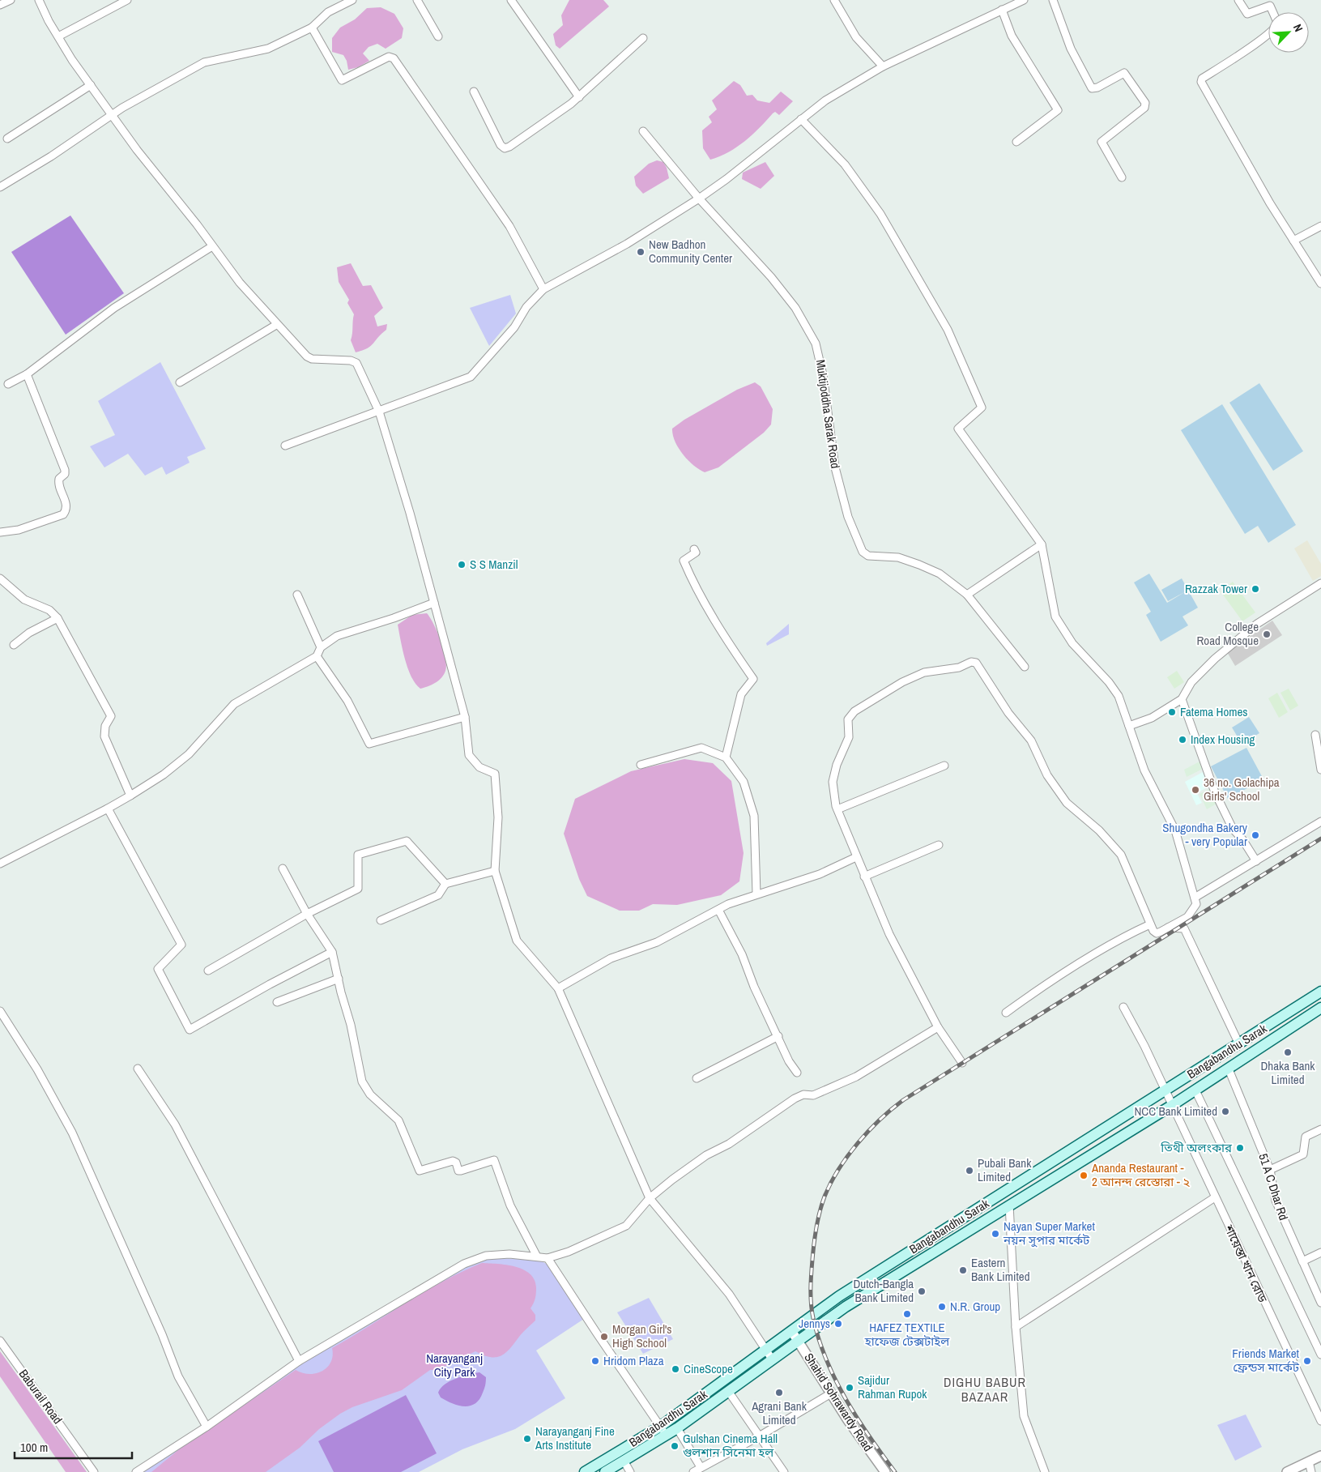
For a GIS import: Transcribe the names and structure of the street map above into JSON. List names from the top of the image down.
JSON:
{
  "streets": {
    "main road": ["Bangabandhu Sarak"],
    "street": [
      "Muktijoddha Sarak Road",
      "51 A C Dhar Rd",
      "শায়েস্তা খান রোড",
      "Baburail Road",
      "Shahid Sohrawardy Road"
    ]
  },
  "crossings": [
    ["Bangabandhu Sarak", "51 A C Dhar Rd"],
    ["Bangabandhu Sarak", "শায়েস্তা খান রোড"],
    ["Bangabandhu Sarak", "Shahid Sohrawardy Road"]
  ],
  "districts": ["DIGHU BABUR BAZAAR"],
  "parks": ["Narayanganj City Park"],
  "places": [
    "New Badhon Community Center",
    "S S Manzil",
    "Razzak Tower",
    "College Road Mosque",
    "Fatema Homes",
    "Index Housing",
    "36 no. Golachipa Girls' School",
    "Shugondha Bakery - very Popular",
    "Dhaka Bank Limited",
    "NCC Bank Limited",
    "তিথী অলংকার",
    "Pubali Bank Limited",
    "Ananda Restaurant - 2 আনন্দ রেস্তোরা - ২",
    "Nayan Super Market নয়ন সুপার মার্কেট",
    "Eastern Bank Limited",
    "Dutch-Bangla Bank Limited",
    "N.R. Group",
    "HAFEZ TEXTILE হাফেজ টেক্সটাইল",
    "Jennys",
    "Morgan Girl's High School",
    "Hridom Plaza",
    "Friends Market ফ্রেন্ডস মার্কেট",
    "CineScope",
    "Sajidur Rahman Rupok",
    "Agrani Bank Limited",
    "Narayanganj Fine Arts Institute",
    "Gulshan Cinema Hall গুলশান সিনেমা হল"
  ],
  "scale_bar": "100 m",
  "north": "top right"
}
